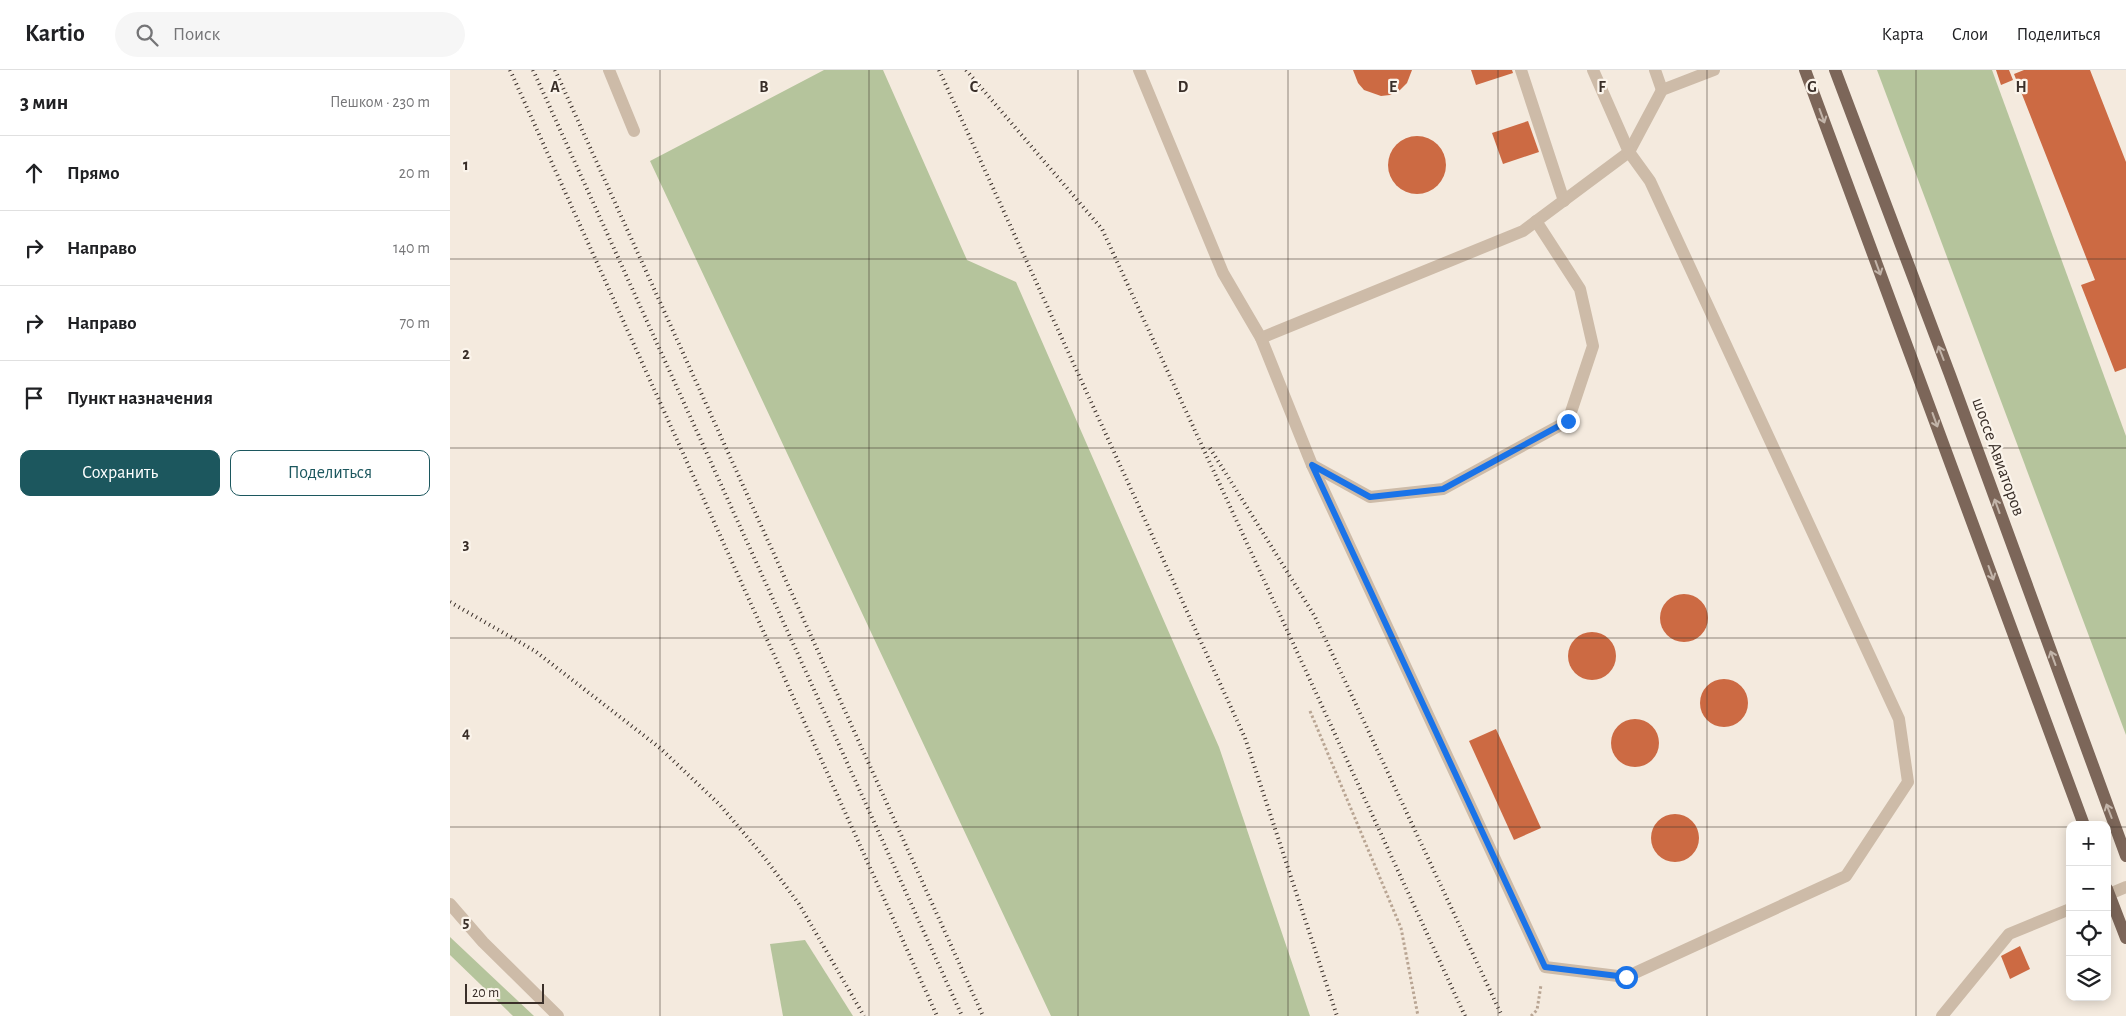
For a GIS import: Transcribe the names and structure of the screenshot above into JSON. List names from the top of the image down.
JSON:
{
  "streets": {
    "main road": ["шоссе Авиаторов"]
  },
  "scale_bar": "20 m",
  "page": {
    "header": "Kartio",
    "search": "Поиск",
    "nav": ["Карта", "Слои", "Поделиться"],
    "heading": ["3 мин", "Пешком · 230 m"],
    "list": [
      ["Прямо", "20 m"],
      ["Направо", "140 m"],
      ["Направо", "70 m"],
      "Пункт назначения"
    ],
    "buttons": ["Сохранить", "Поделиться"],
    "map_buttons": ["+", "−"],
    "scale": "20 m"
  },
  "grid": {
    "columns": [
      "A",
      "B",
      "C",
      "D",
      "E",
      "F",
      "G",
      "H"
    ],
    "rows": [
      "1",
      "2",
      "3",
      "4",
      "5"
    ]
  }
}
